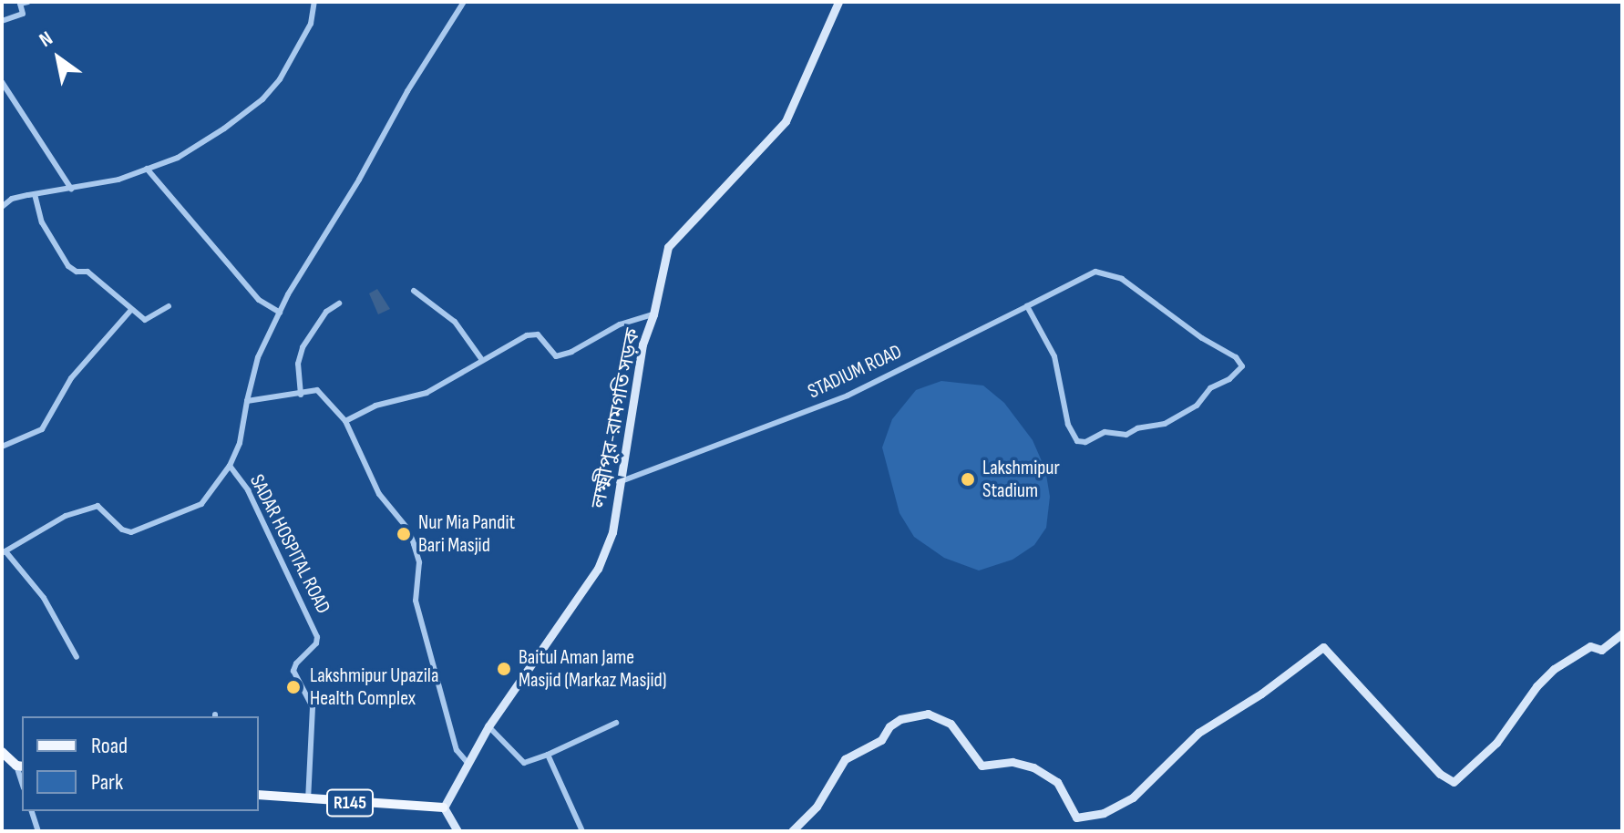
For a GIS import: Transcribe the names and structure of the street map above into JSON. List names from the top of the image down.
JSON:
{
  "streets": {
    "main road": ["R145"],
    "street": ["STADIUM ROAD", "লক্ষ্মীপুর-রামগতি সড়ক", "SADAR HOSPITAL ROAD"]
  },
  "crossings": [
    ["STADIUM ROAD", "লক্ষ্মীপুর-রামগতি সড়ক"],
    ["লক্ষ্মীপুর-রামগতি সড়ক", "R145"],
    ["SADAR HOSPITAL ROAD", "R145"]
  ],
  "places": [
    "Lakshmipur Stadium",
    "Nur Mia Pandit Bari Masjid",
    "Baitul Aman Jame Masjid (Markaz Masjid)",
    "Lakshmipur Upazila Health Complex"
  ],
  "legend": ["Road", "Park"],
  "north": "top left"
}
